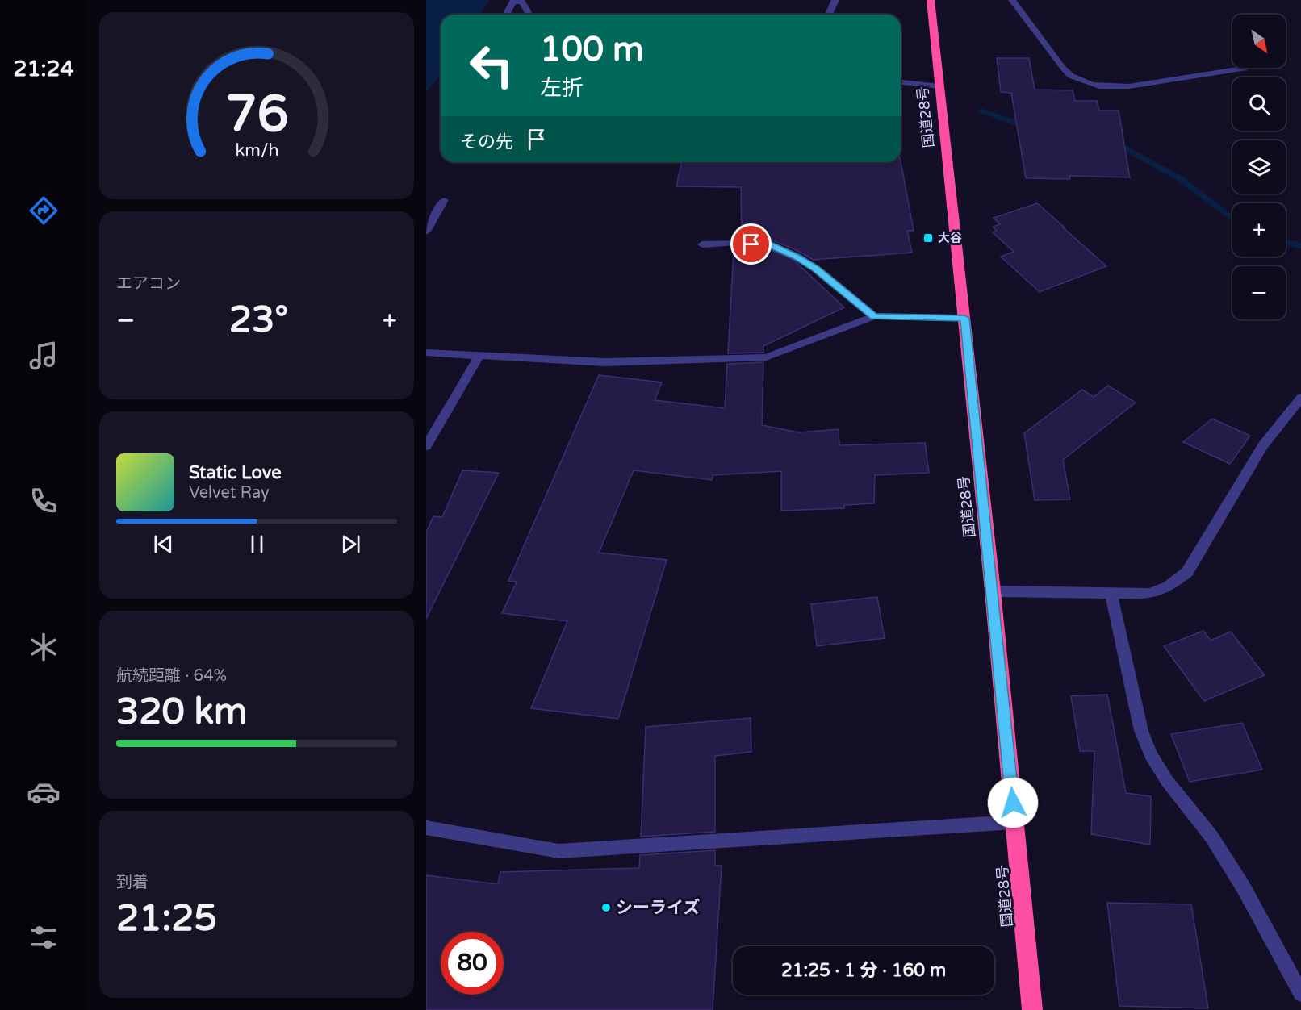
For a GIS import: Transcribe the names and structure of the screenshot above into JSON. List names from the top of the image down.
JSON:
{
  "streets": {
    "highway": ["国道28号"]
  },
  "places": {
    "transit": ["大谷"],
    "other": ["シーライズ"]
  },
  "north": "bottom right",
  "page": {
    "tabs": "21:24",
    "map_buttons": ["+", "−"],
    "turn": ["100 m", "左折"],
    "then": "その先",
    "tile": [
      "エアコン",
      ["航続距離 · 64%", "320 km"],
      ["到着", "21:25"]
    ],
    "heat": ["−", "23°", "+"],
    "song": ["Static Love", "Velvet Ray"],
    "limit": "80",
    "trip": "21:25 · 1 分 · 160 m",
    "gauge": ["76", "km/h"]
  }
}
